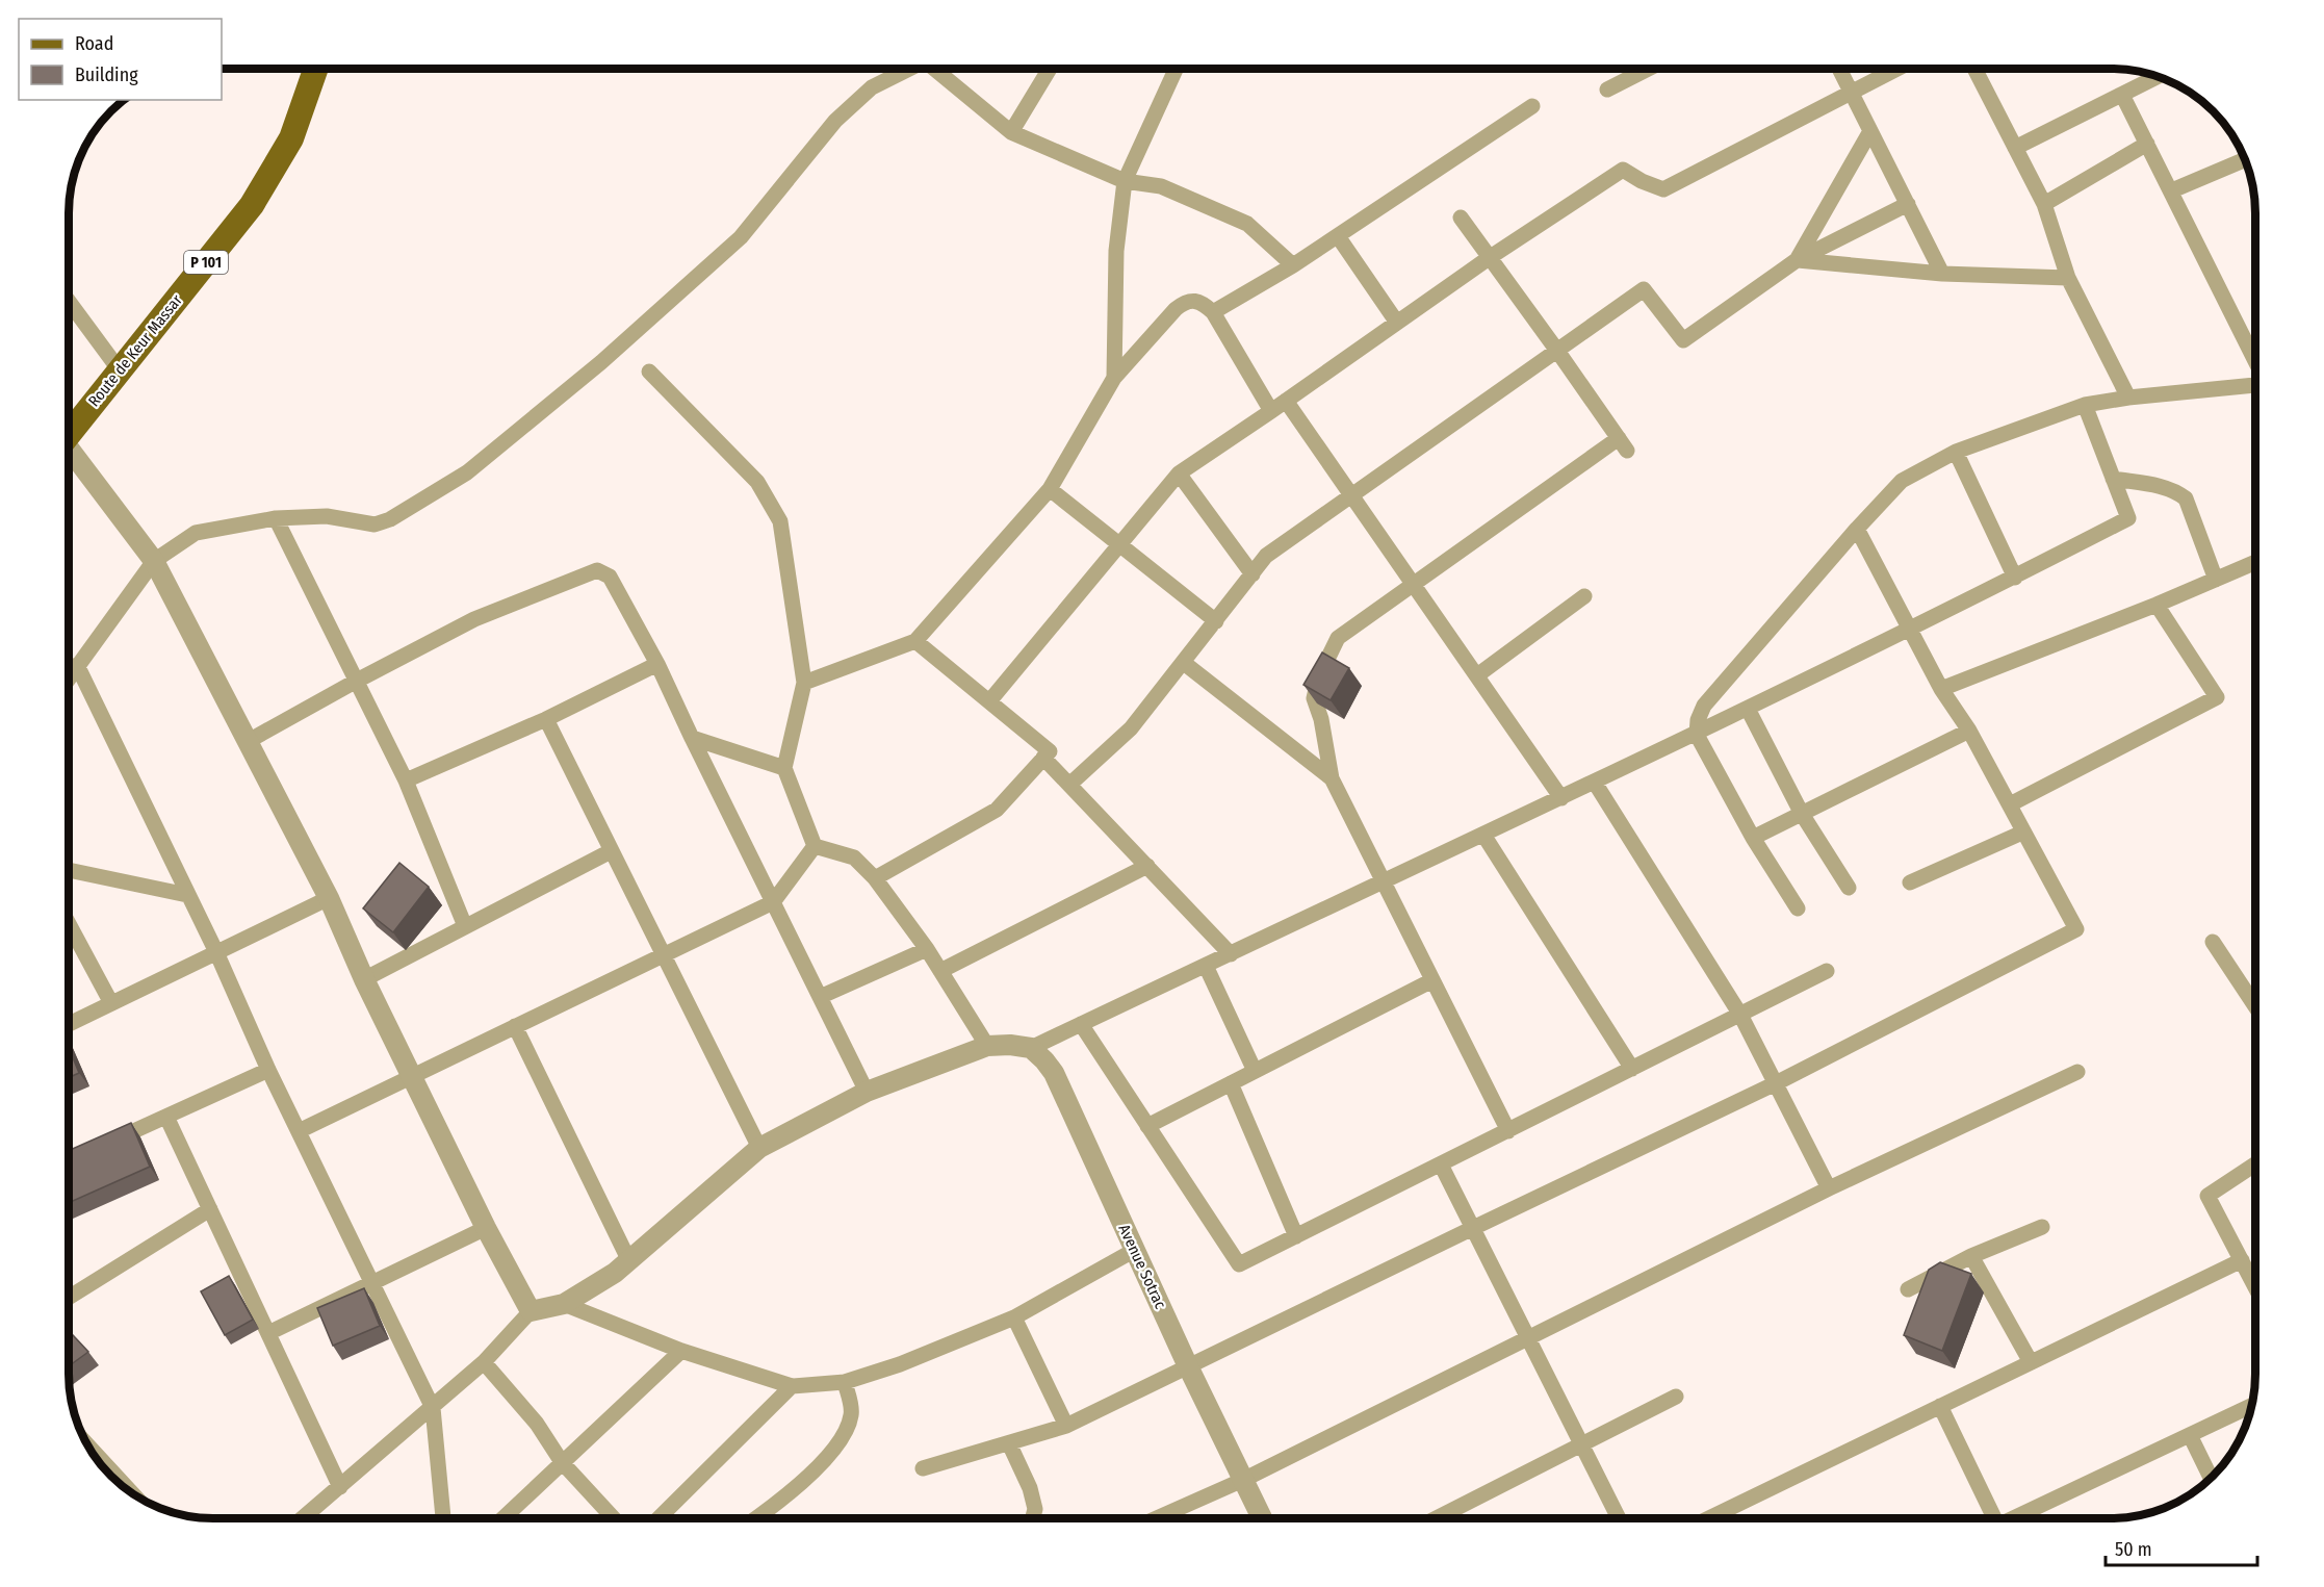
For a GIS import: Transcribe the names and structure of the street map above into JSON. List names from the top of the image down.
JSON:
{
  "streets": {
    "main road": ["P 101", "Route de Keur Massar"],
    "street": ["Avenue Sotrac"]
  },
  "legend": ["Road", "Building"],
  "scale_bar": "50 m"
}
